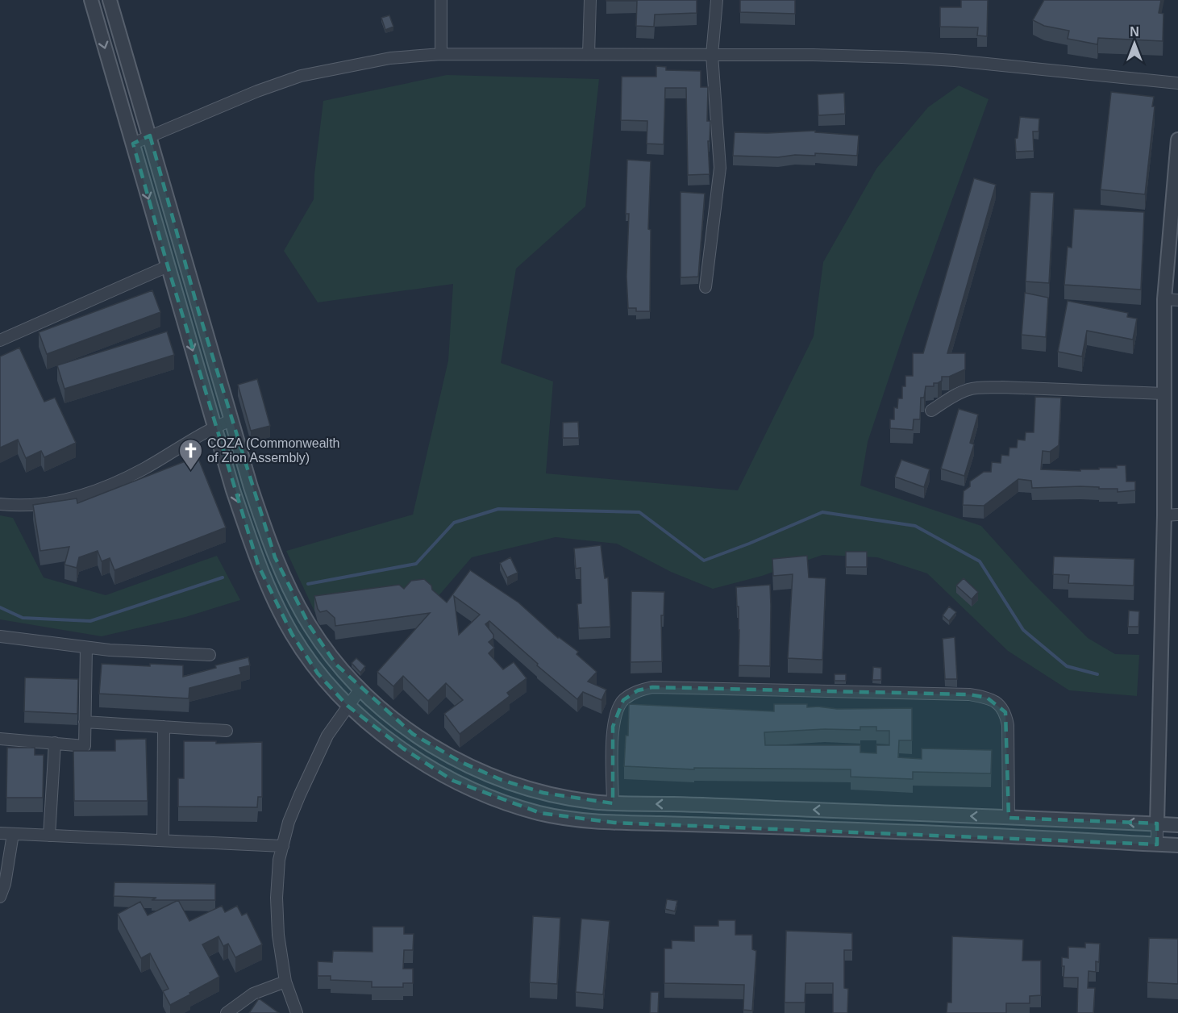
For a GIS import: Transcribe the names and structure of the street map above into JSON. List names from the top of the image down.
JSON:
{
  "places": {
    "church": ["COZA (Commonwealth of Zion Assembly)"]
  },
  "north": "top"
}
